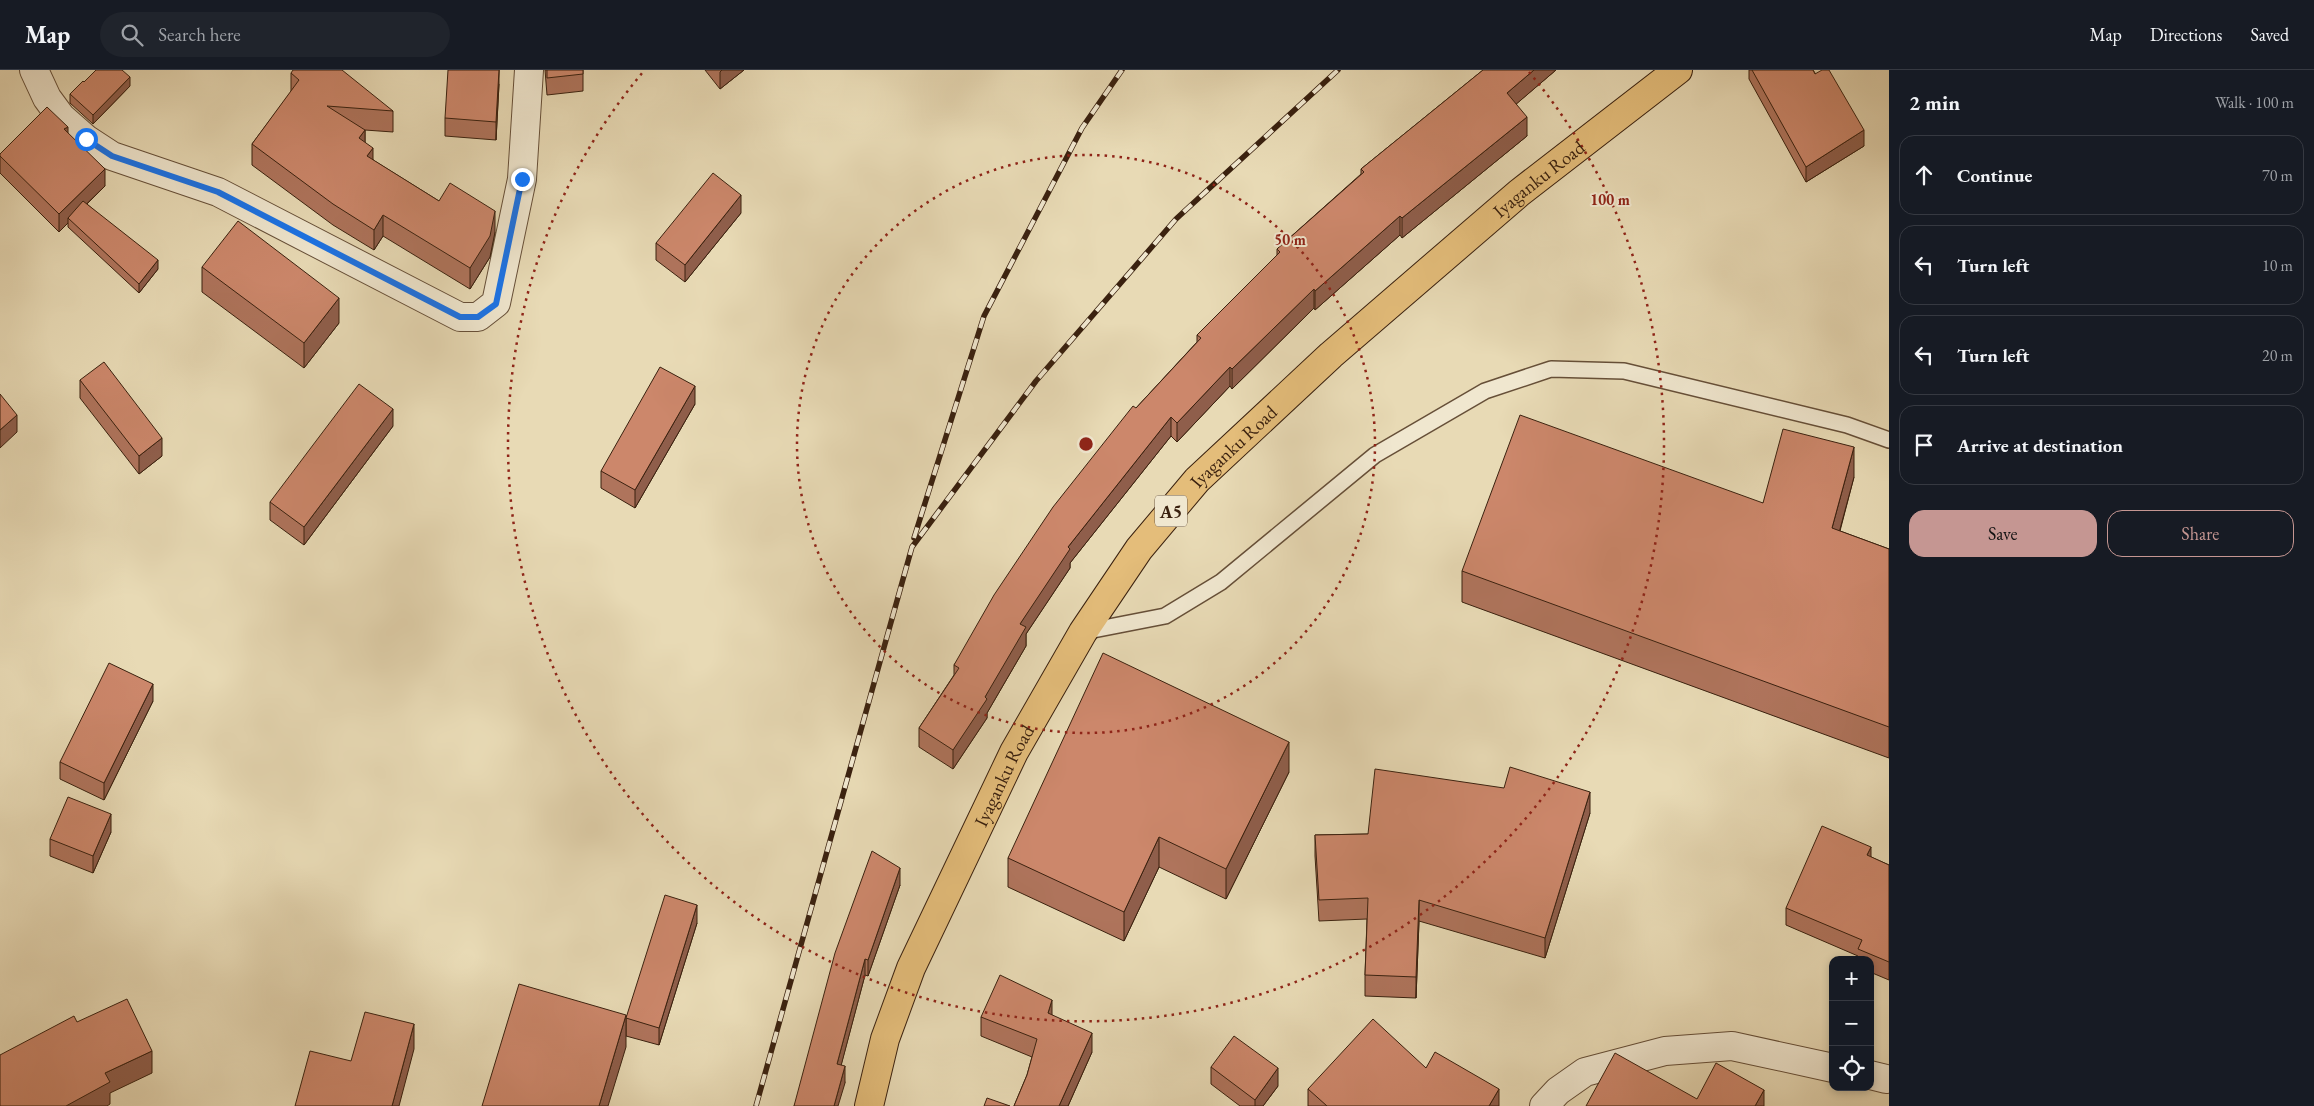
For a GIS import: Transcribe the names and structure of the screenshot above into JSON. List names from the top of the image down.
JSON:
{
  "streets": {
    "highway": ["Iyaganku Road", "A5"]
  },
  "page": {
    "header": "Map",
    "search": "Search here",
    "nav": ["Map", "Directions", "Saved"],
    "heading": ["2 min", "Walk · 100 m"],
    "list": [
      ["Continue", "70 m"],
      ["Turn left", "10 m"],
      ["Turn left", "20 m"],
      "Arrive at destination"
    ],
    "buttons": ["Save", "Share"],
    "map_buttons": ["+", "−"]
  },
  "rings": ["100 m", "50 m"]
}
